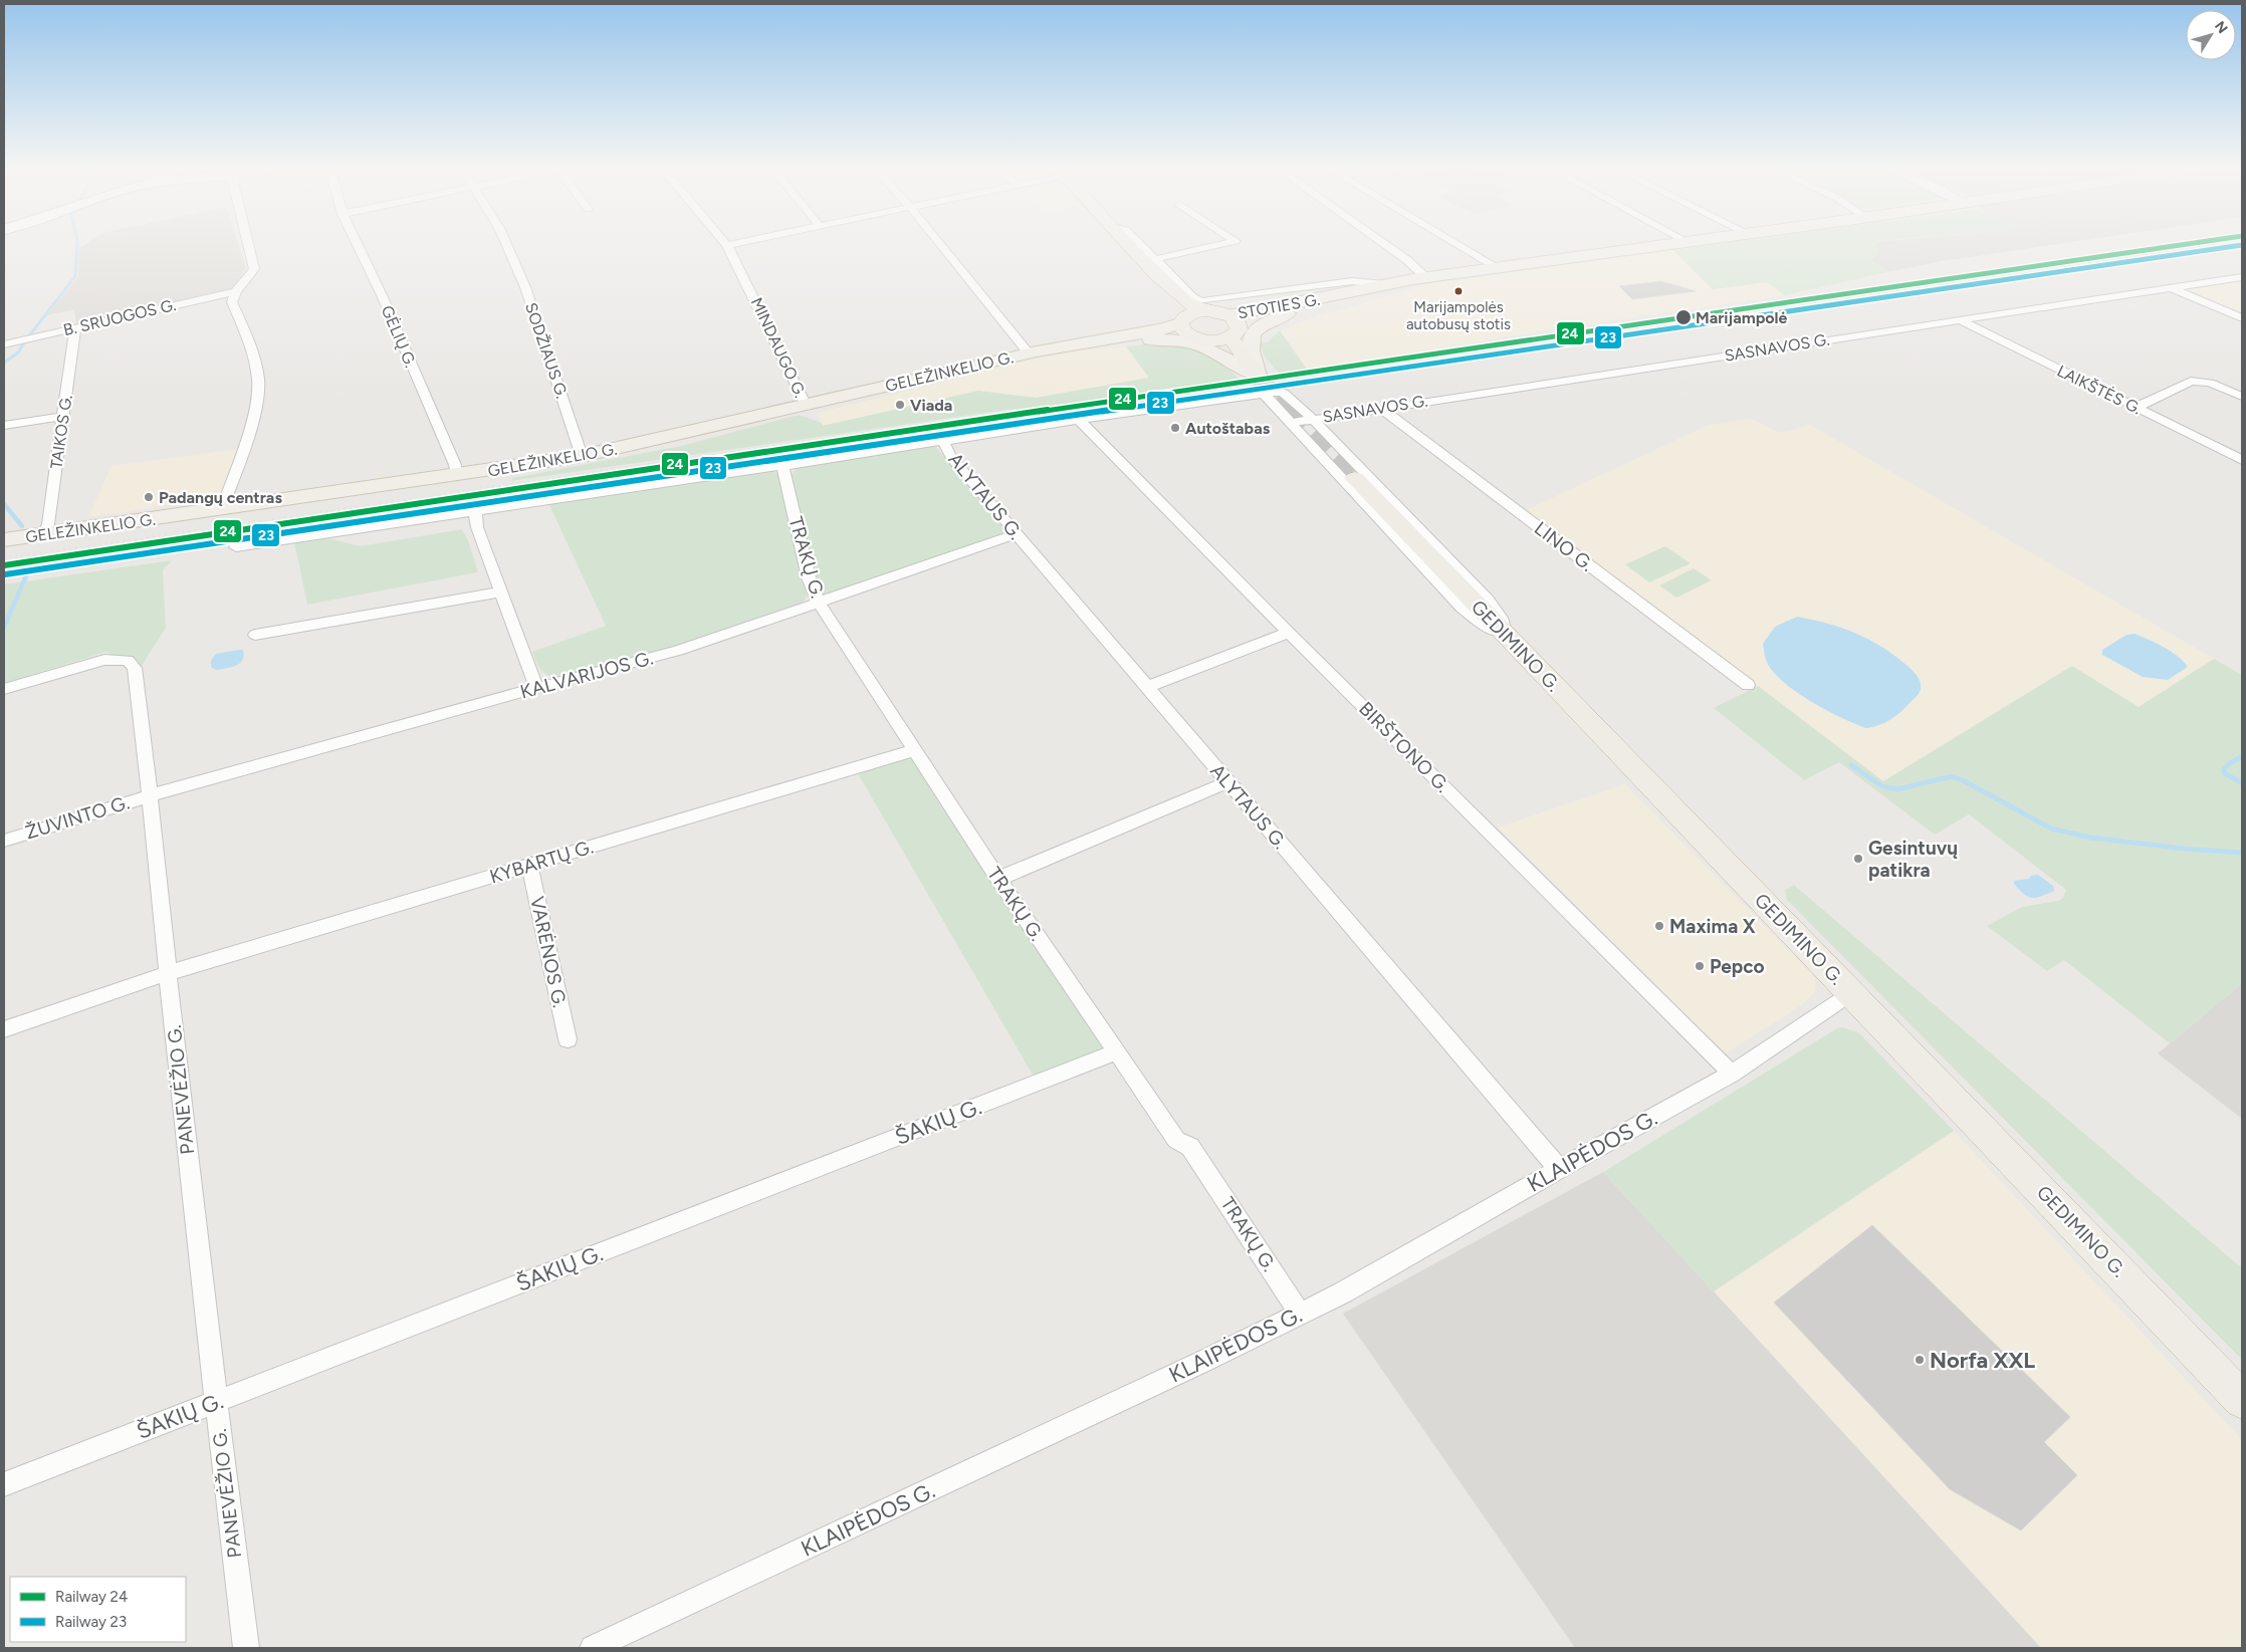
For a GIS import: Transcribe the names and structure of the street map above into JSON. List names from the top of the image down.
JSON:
{
  "streets": {
    "highway": ["GEDIMINO G."],
    "main road": ["STOTIES G.", "GELEŽINKELIO G."],
    "street": [
      "B. SRUOGOS G.",
      "GĖLIŲ G.",
      "MINDAUGO G.",
      "SASNAVOS G.",
      "SODŽIAUS G.",
      "LAIKŠTĖS G.",
      "TAIKOS G.",
      "ALYTAUS G.",
      "LINO G.",
      "TRAKŲ G.",
      "KALVARIJOS G.",
      "BIRŠTONO G.",
      "ŽUVINTO G.",
      "KYBARTŲ G.",
      "VARĖNOS G.",
      "PANEVĖŽIO G.",
      "ŠAKIŲ G.",
      "KLAIPĖDOS G."
    ]
  },
  "crossings": [
    ["B. SRUOGOS G.", "TAIKOS G."],
    ["GĖLIŲ G.", "GELEŽINKELIO G."],
    ["MINDAUGO G.", "GELEŽINKELIO G."],
    ["SASNAVOS G.", "LAIKŠTĖS G."],
    ["SASNAVOS G.", "LINO G."],
    ["SODŽIAUS G.", "GELEŽINKELIO G."],
    ["GELEŽINKELIO G.", "TAIKOS G."],
    ["ALYTAUS G.", "KALVARIJOS G."],
    ["ALYTAUS G.", "KLAIPĖDOS G."],
    ["TRAKŲ G.", "KALVARIJOS G."],
    ["TRAKŲ G.", "KYBARTŲ G."],
    ["TRAKŲ G.", "ŠAKIŲ G."],
    ["TRAKŲ G.", "KLAIPĖDOS G."],
    ["GEDIMINO G.", "KLAIPĖDOS G."],
    ["KALVARIJOS G.", "ŽUVINTO G."],
    ["KALVARIJOS G.", "PANEVĖŽIO G."],
    ["BIRŠTONO G.", "KLAIPĖDOS G."],
    ["ŽUVINTO G.", "PANEVĖŽIO G."],
    ["KYBARTŲ G.", "VARĖNOS G."],
    ["KYBARTŲ G.", "PANEVĖŽIO G."],
    ["PANEVĖŽIO G.", "ŠAKIŲ G."]
  ],
  "places": [
    "Marijampolės autobusų stotis",
    "Marijampolė",
    "Viada",
    "Autoštabas",
    "Padangų centras",
    "Gesintuvų patikra",
    "Maxima X",
    "Pepco",
    "Norfa XXL"
  ],
  "lines": ["rail line 24", "rail line 23"],
  "legend": ["Railway 24", "Railway 23"],
  "north": "top right"
}
